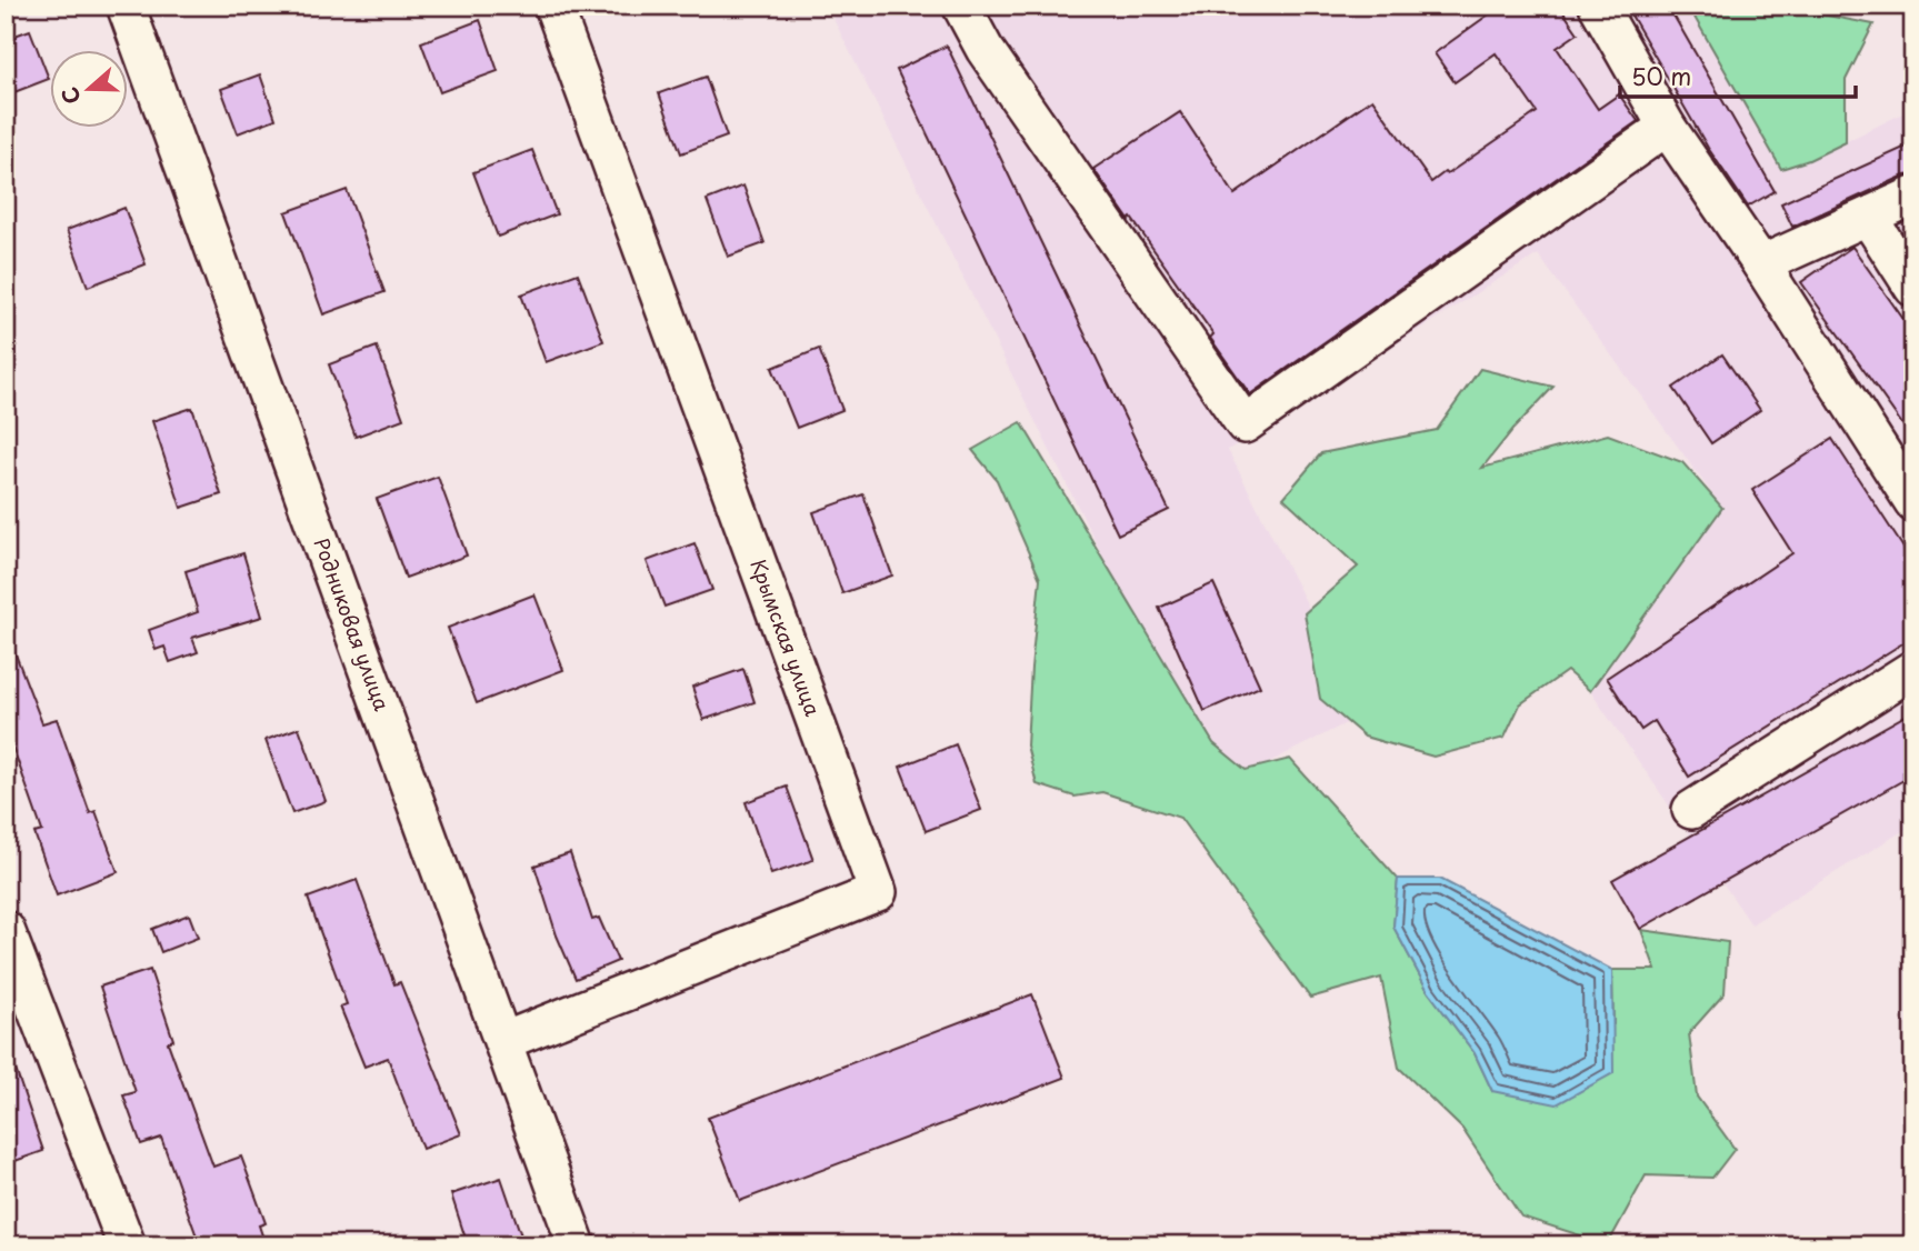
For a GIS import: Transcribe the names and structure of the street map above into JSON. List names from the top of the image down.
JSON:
{
  "streets": {
    "street": ["Родниковая улица", "Крымская улица"]
  },
  "crossings": [
    ["Родниковая улица", "Крымская улица"]
  ],
  "scale_bar": "50 m",
  "north": "left"
}
